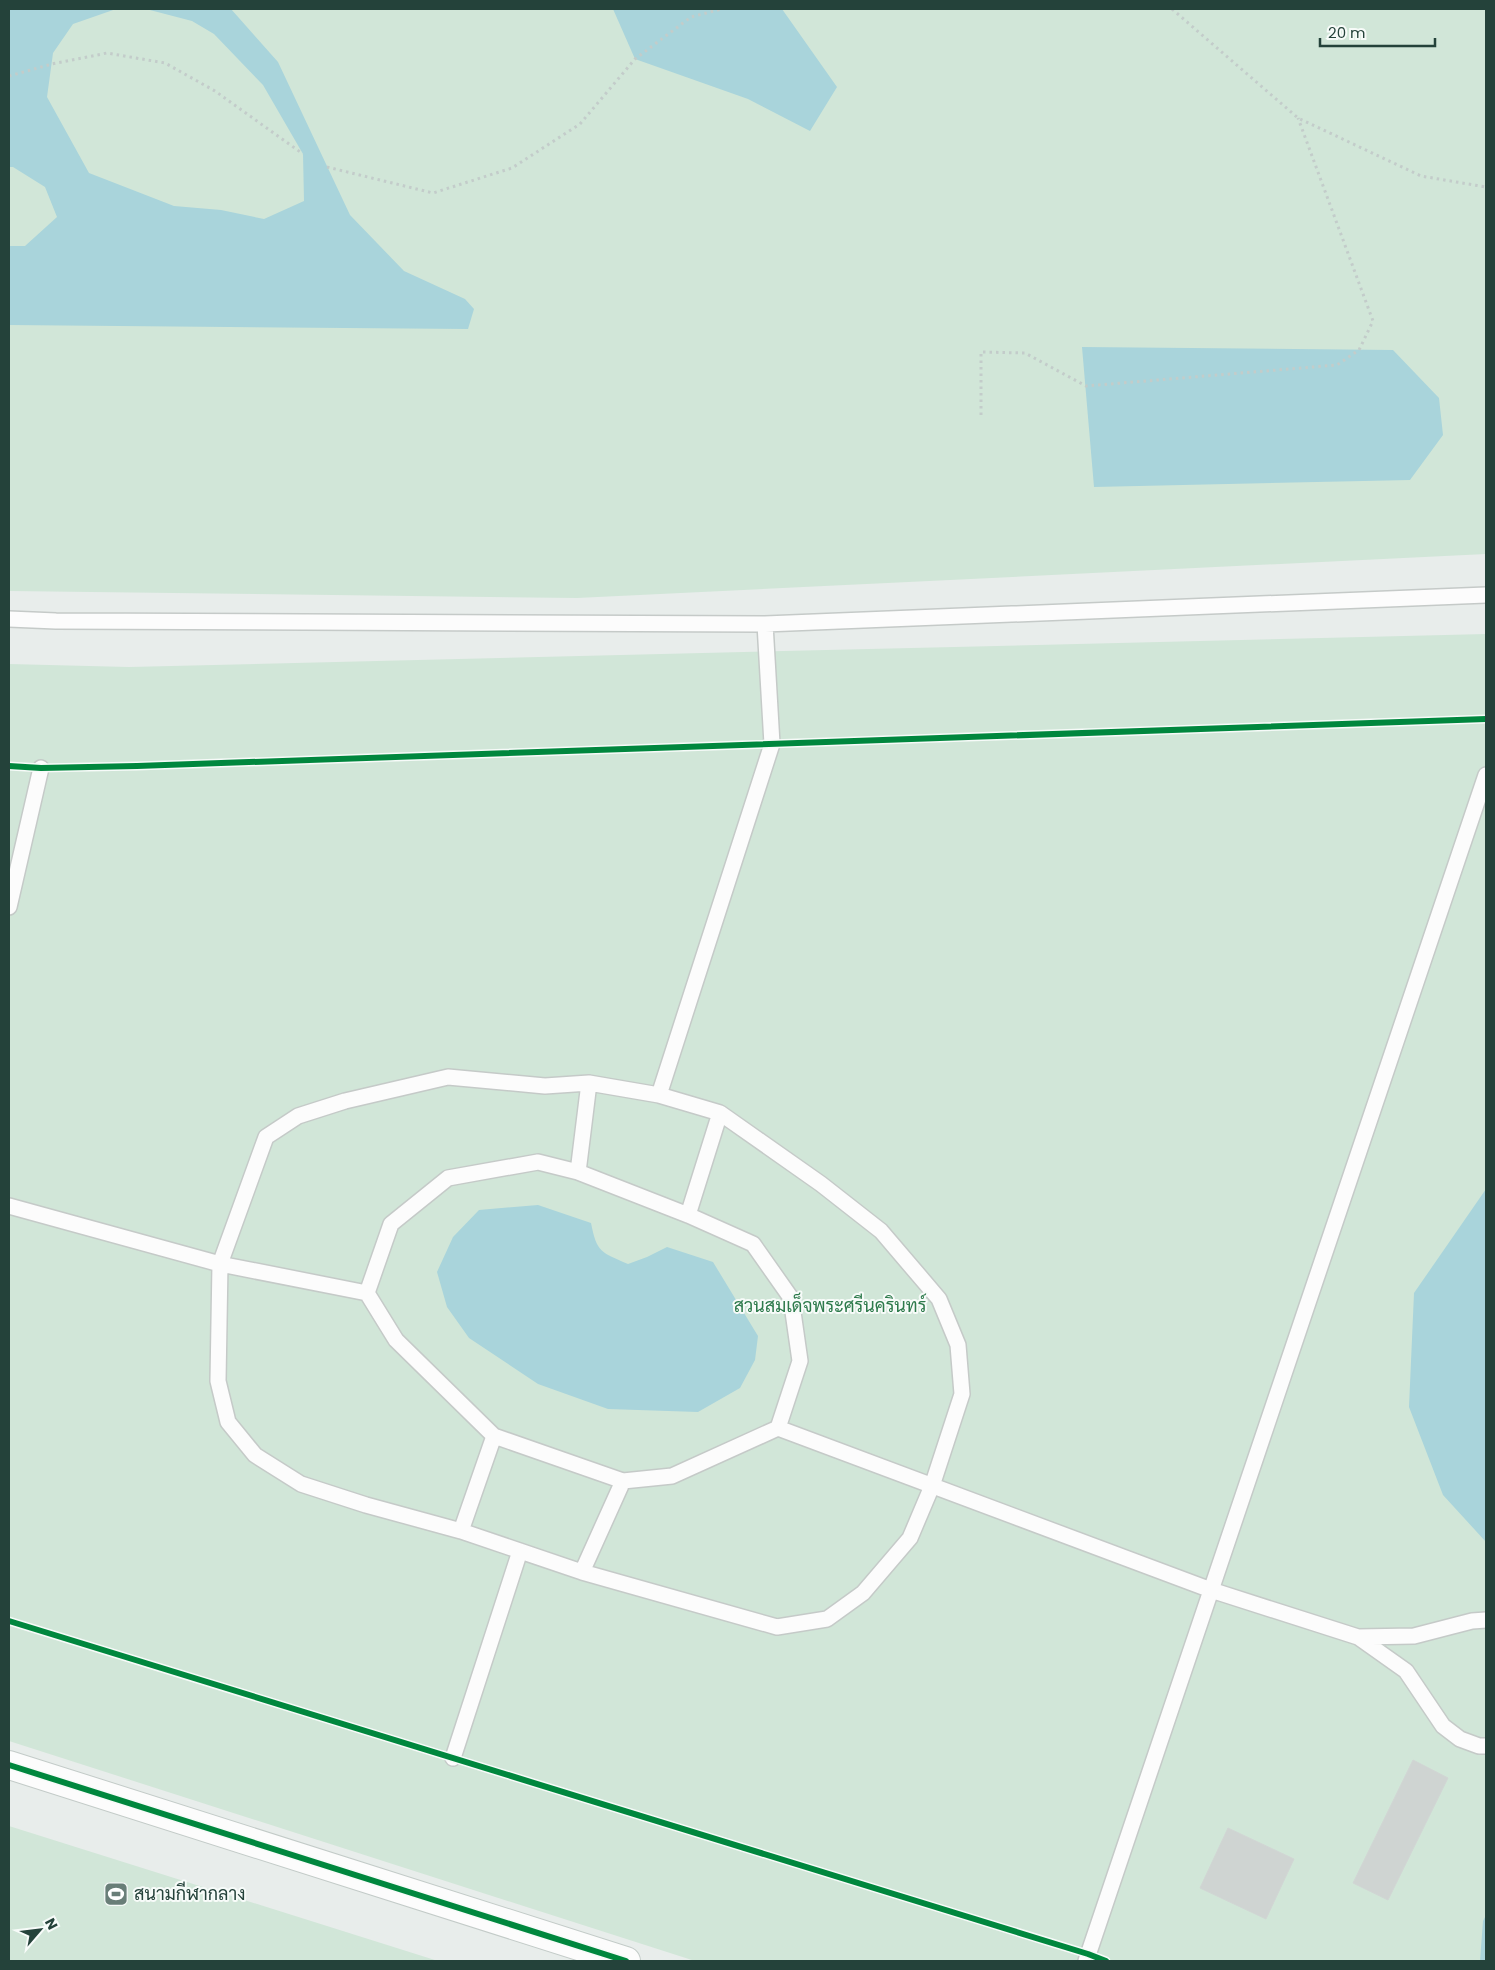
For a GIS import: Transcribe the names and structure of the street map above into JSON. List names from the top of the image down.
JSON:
{
  "parks": ["สวนสมเด็จพระศรีนครินทร์"],
  "places": {
    "sports": ["สนามกีฬากลาง"]
  },
  "scale_bar": "20 m",
  "north": "top right"
}
